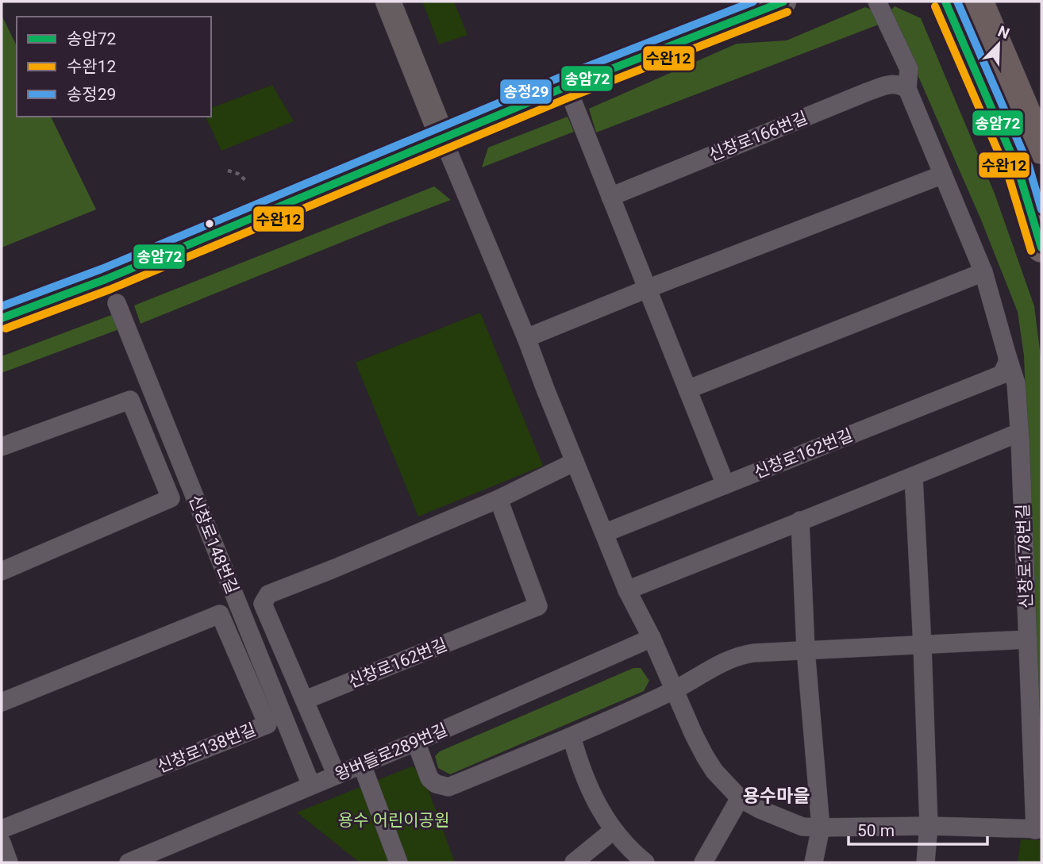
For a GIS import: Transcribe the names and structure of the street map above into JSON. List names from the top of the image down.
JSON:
{
  "streets": {
    "street": [
      "신창로166번길",
      "신창로162번길",
      "신창로148번길",
      "신창로178번길",
      "신창로138번길",
      "왕버들로289번길"
    ]
  },
  "crossings": [
    ["신창로166번길", "신창로178번길"],
    ["신창로162번길", "신창로178번길"],
    ["신창로148번길", "왕버들로289번길"]
  ],
  "districts": ["용수마을"],
  "parks": ["용수 어린이공원"],
  "lines": ["transit line 송암72", "transit line 송정29", "transit line 수완12"],
  "legend": ["송암72", "수완12", "송정29"],
  "scale_bar": "50 m",
  "north": "top right"
}
